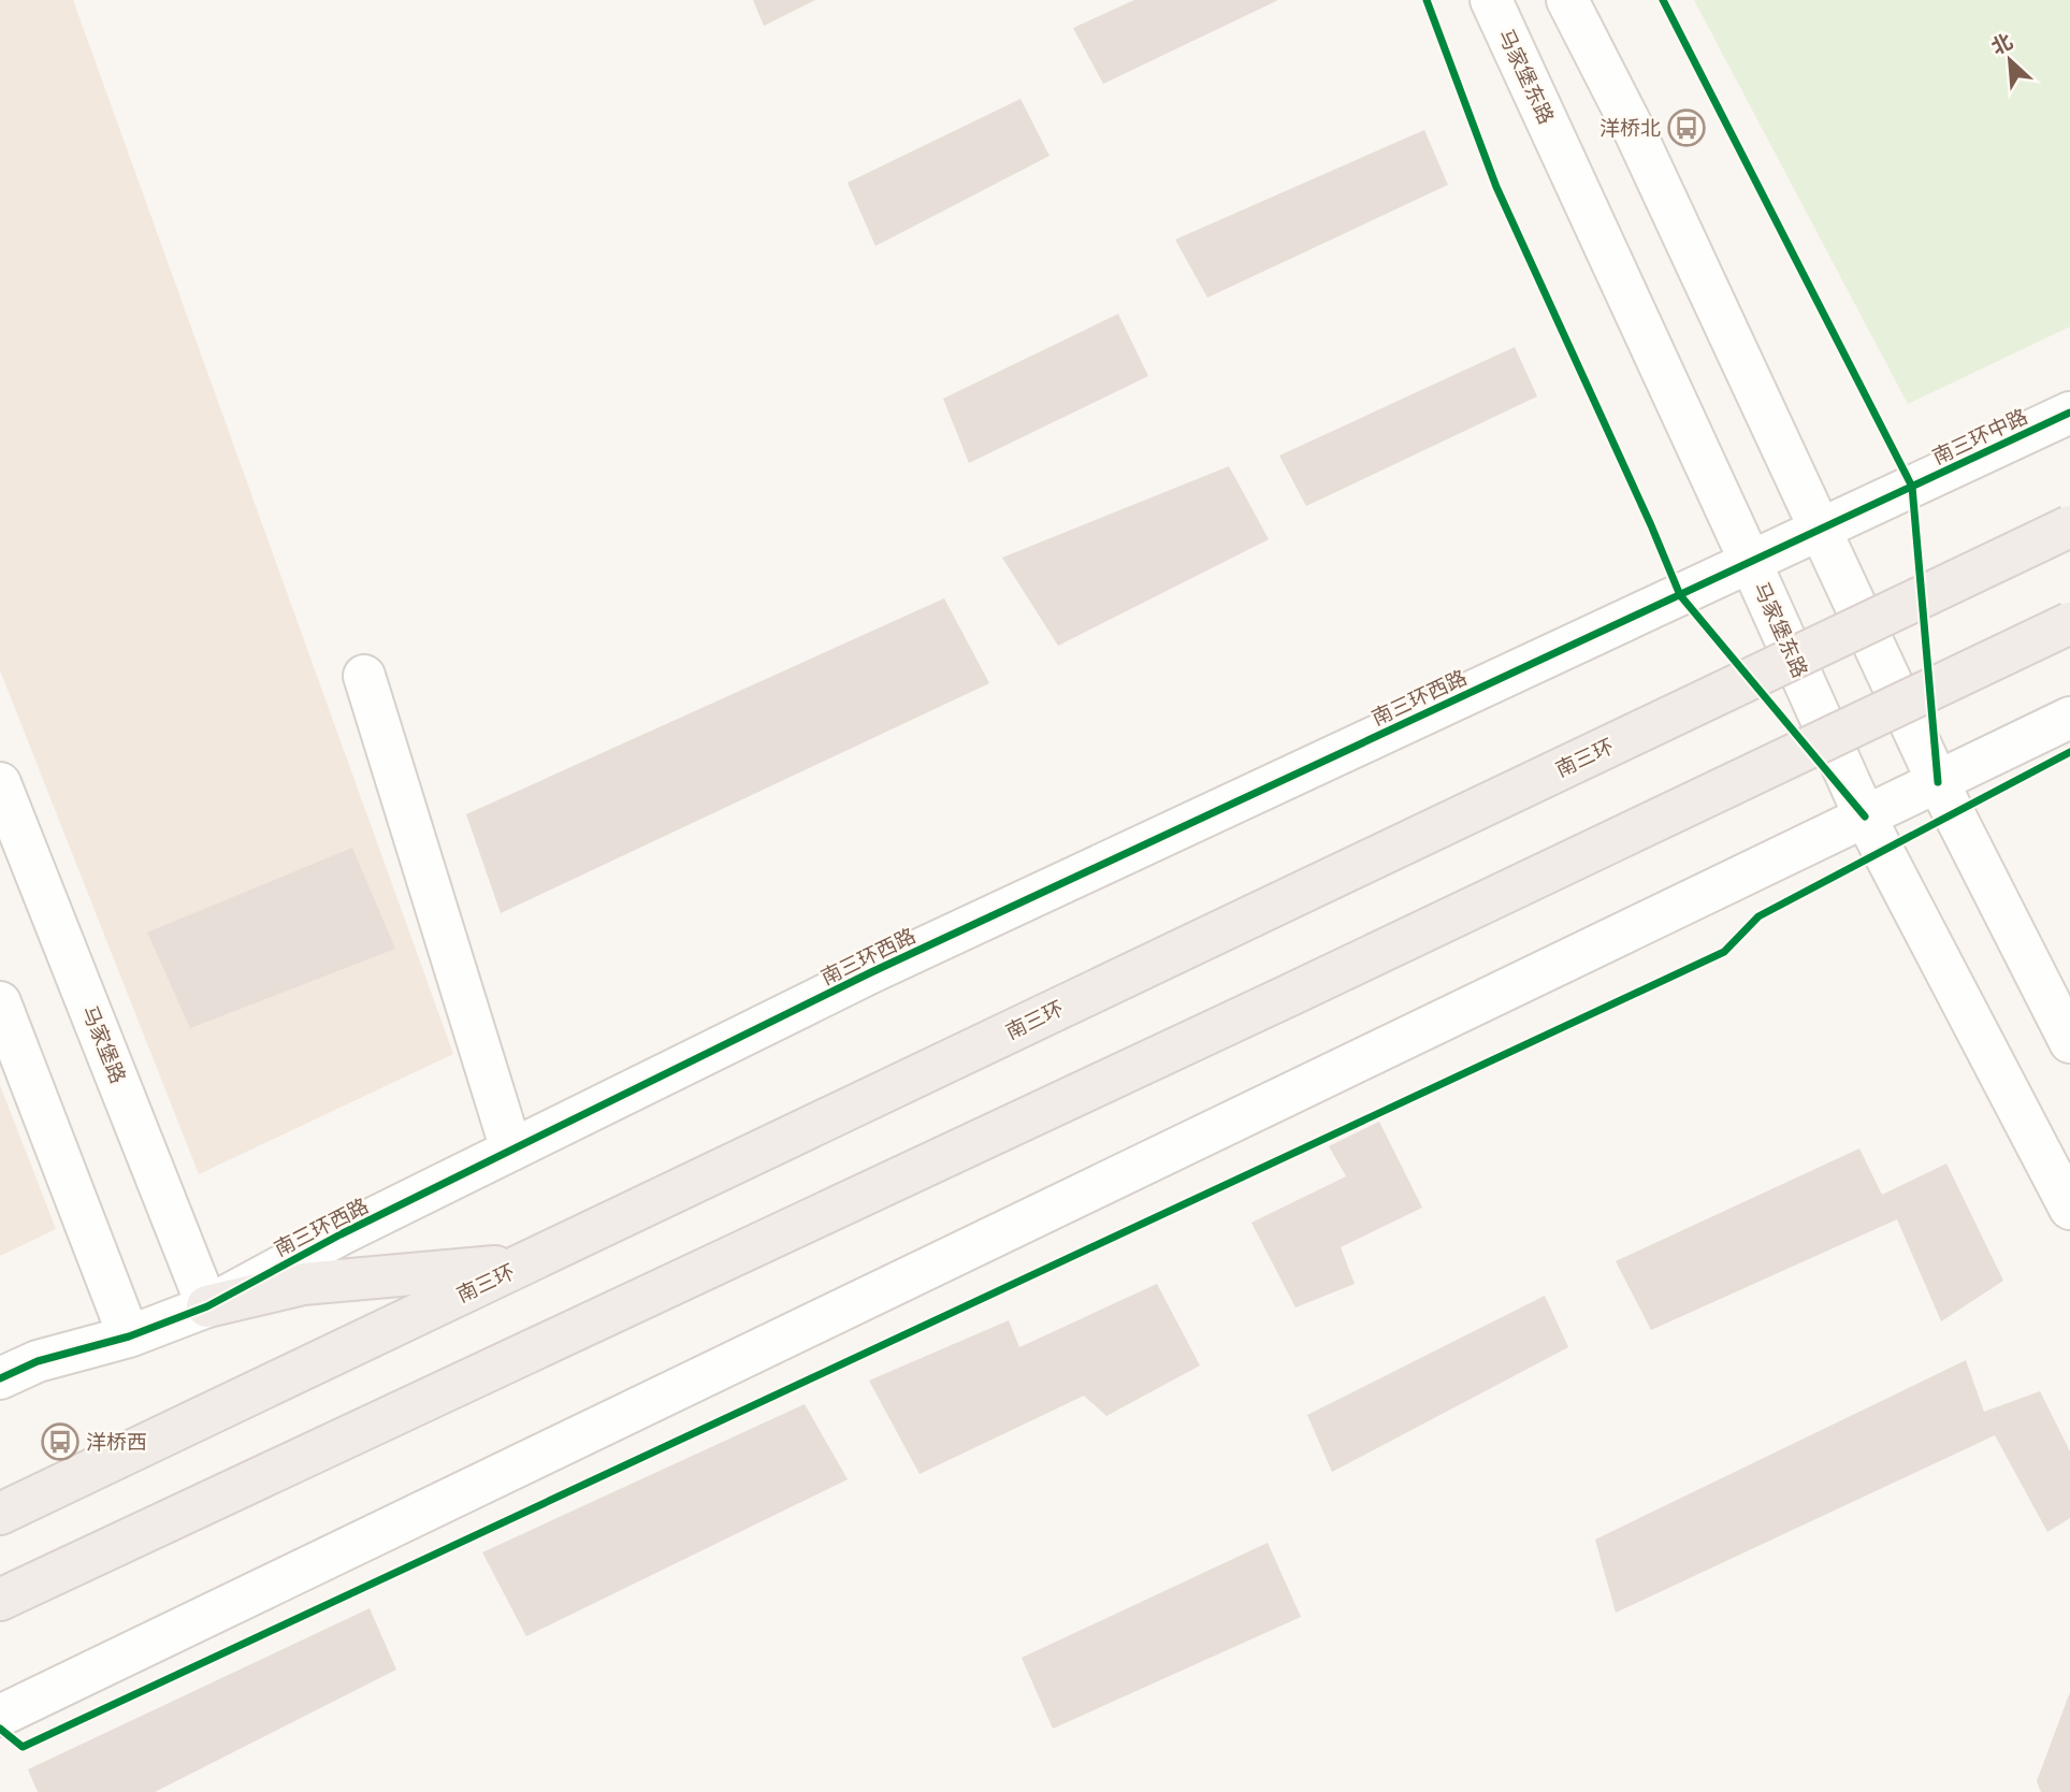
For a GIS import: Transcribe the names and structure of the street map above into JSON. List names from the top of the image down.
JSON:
{
  "streets": {
    "highway": ["南三环"],
    "street": [
      "马家堡东路",
      "南三环中路",
      "南三环西路",
      "马家堡路"
    ]
  },
  "crossings": [
    ["马家堡东路", "南三环中路"],
    ["马家堡东路", "南三环西路"],
    ["南三环中路", "南三环西路"],
    ["南三环西路", "马家堡路"]
  ],
  "places": {
    "bus stop": ["洋桥北", "洋桥西"]
  },
  "north": "top left"
}
